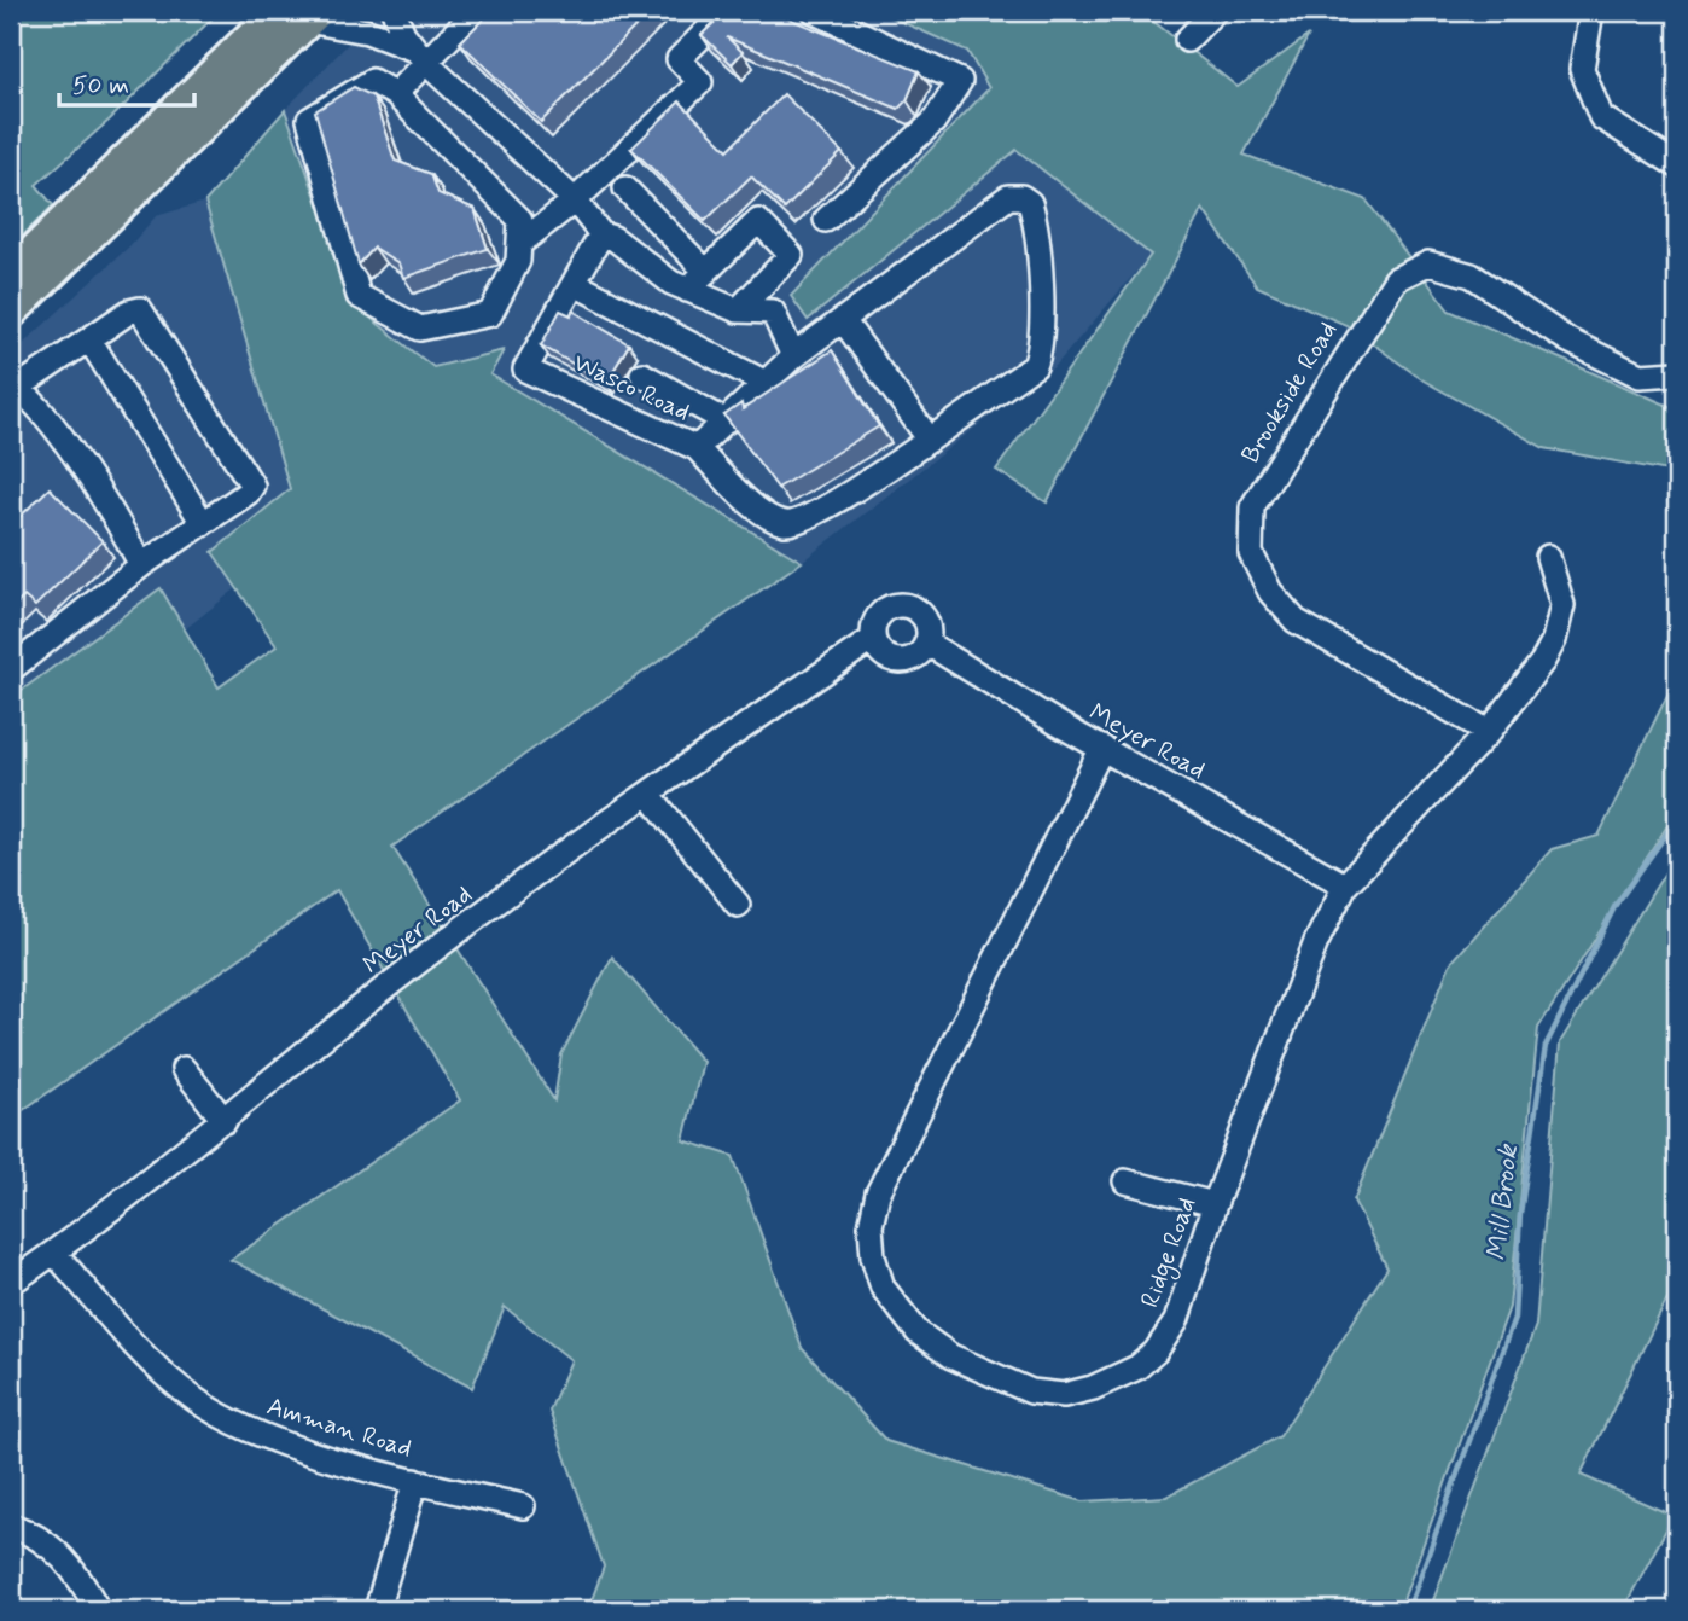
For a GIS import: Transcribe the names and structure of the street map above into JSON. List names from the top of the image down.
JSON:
{
  "streets": {
    "street": [
      "Wasco Road",
      "Brookside Road",
      "Meyer Road",
      "Ridge Road",
      "Amman Road"
    ]
  },
  "crossings": [
    ["Brookside Road", "Ridge Road"],
    ["Meyer Road", "Ridge Road"],
    ["Meyer Road", "Amman Road"]
  ],
  "water": ["Mill Brook"],
  "scale_bar": "50 m"
}
